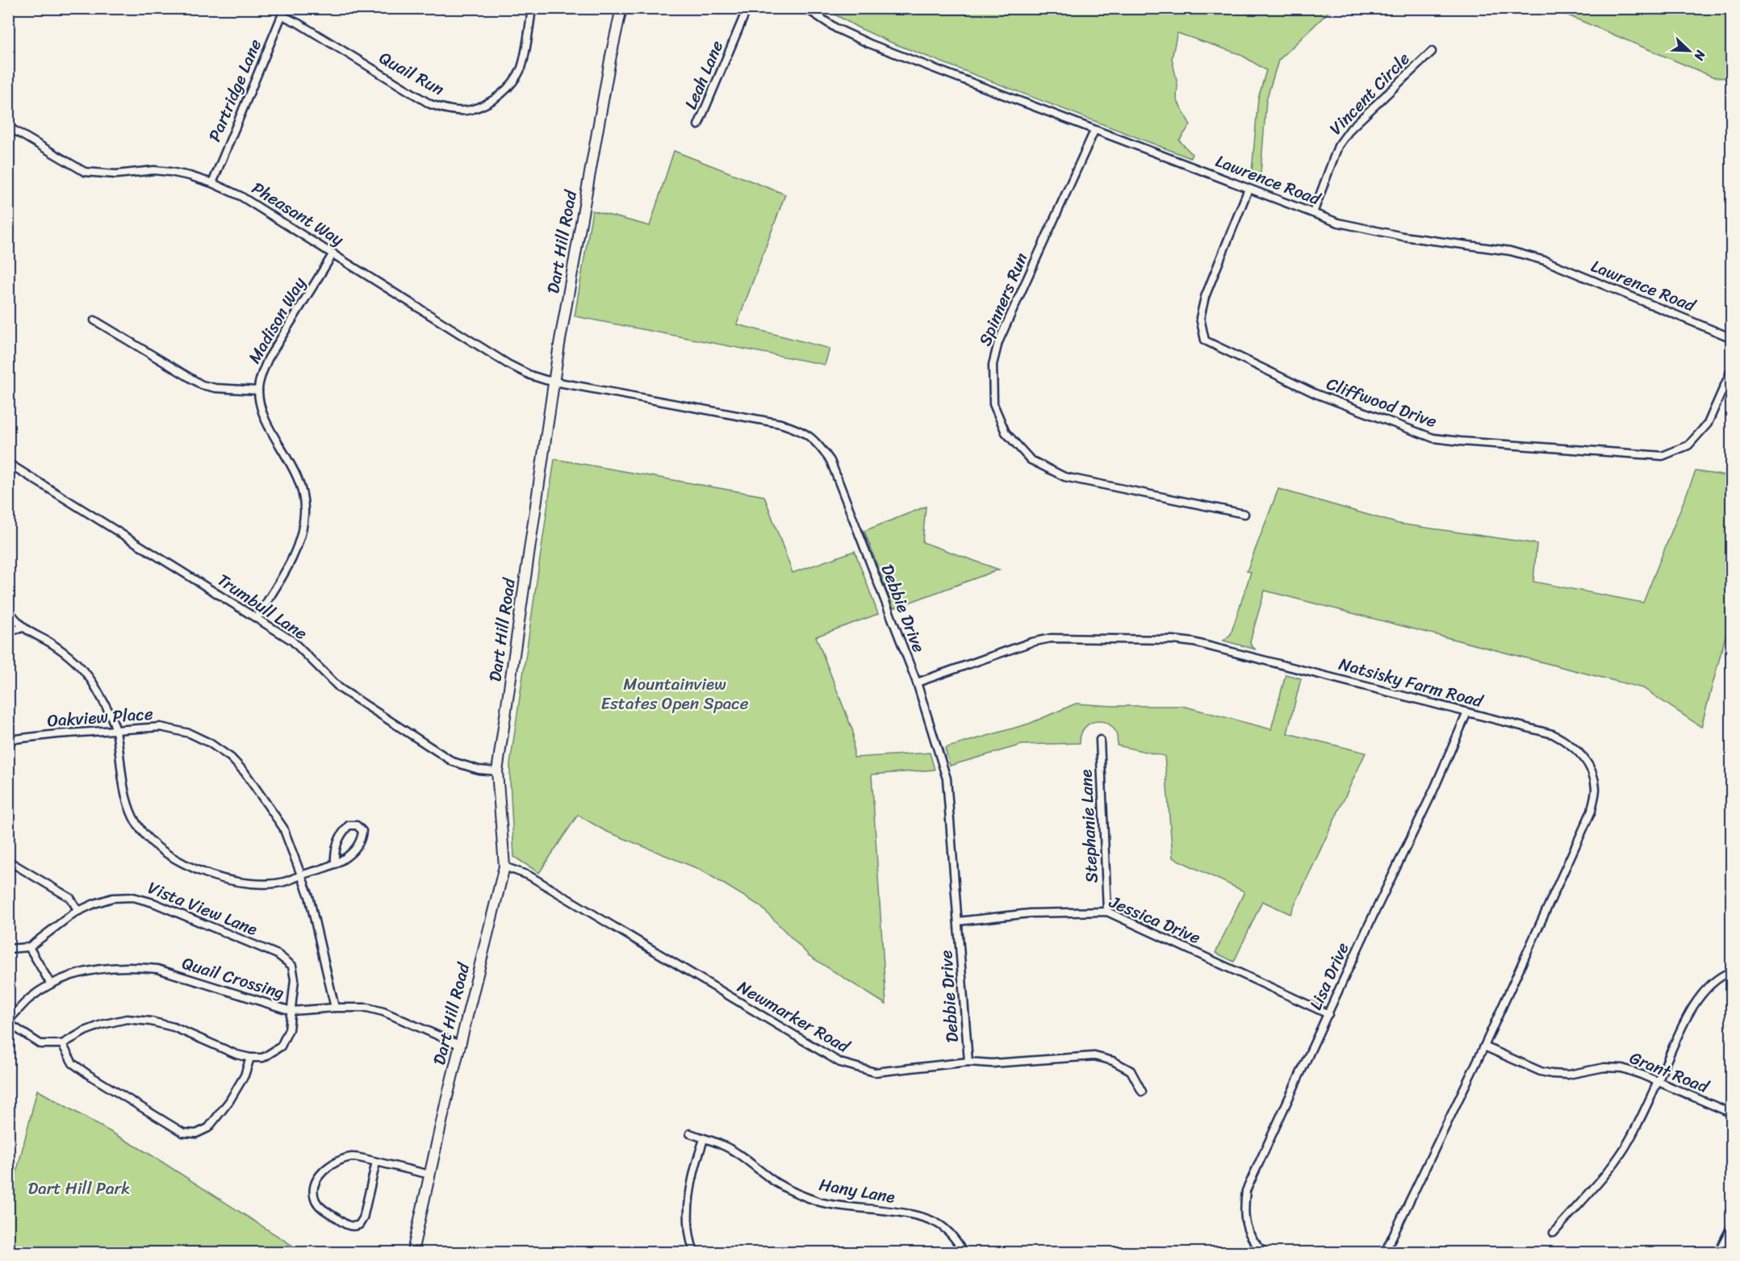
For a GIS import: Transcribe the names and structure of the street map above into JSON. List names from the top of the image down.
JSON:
{
  "streets": {
    "main road": ["Dart Hill Road"],
    "street": [
      "Quail Run",
      "Leah Lane",
      "Partridge Lane",
      "Vincent Circle",
      "Lawrence Road",
      "Pheasant Way",
      "Spinners Run",
      "Madison Way",
      "Cliffwood Drive",
      "Trumbull Lane",
      "Debbie Drive",
      "Natsisky Farm Road",
      "Oakview Place",
      "Stephanie Lane",
      "Vista View Lane",
      "Jessica Drive",
      "Lisa Drive",
      "Quail Crossing",
      "Newmarker Road",
      "Grant Road",
      "Hany Lane"
    ]
  },
  "crossings": [
    ["Quail Run", "Partridge Lane"],
    ["Partridge Lane", "Pheasant Way"],
    ["Vincent Circle", "Lawrence Road"],
    ["Lawrence Road", "Spinners Run"],
    ["Lawrence Road", "Cliffwood Drive"],
    ["Pheasant Way", "Dart Hill Road"],
    ["Pheasant Way", "Madison Way"],
    ["Pheasant Way", "Debbie Drive"],
    ["Dart Hill Road", "Trumbull Lane"],
    ["Dart Hill Road", "Debbie Drive"],
    ["Dart Hill Road", "Quail Crossing"],
    ["Dart Hill Road", "Newmarker Road"],
    ["Madison Way", "Trumbull Lane"],
    ["Debbie Drive", "Natsisky Farm Road"],
    ["Debbie Drive", "Jessica Drive"],
    ["Debbie Drive", "Newmarker Road"],
    ["Natsisky Farm Road", "Lisa Drive"],
    ["Natsisky Farm Road", "Grant Road"],
    ["Oakview Place", "Quail Crossing"],
    ["Stephanie Lane", "Jessica Drive"],
    ["Vista View Lane", "Quail Crossing"],
    ["Jessica Drive", "Lisa Drive"]
  ],
  "parks": ["Mountainview Estates Open Space", "Dart Hill Park"],
  "north": "bottom right"
}
